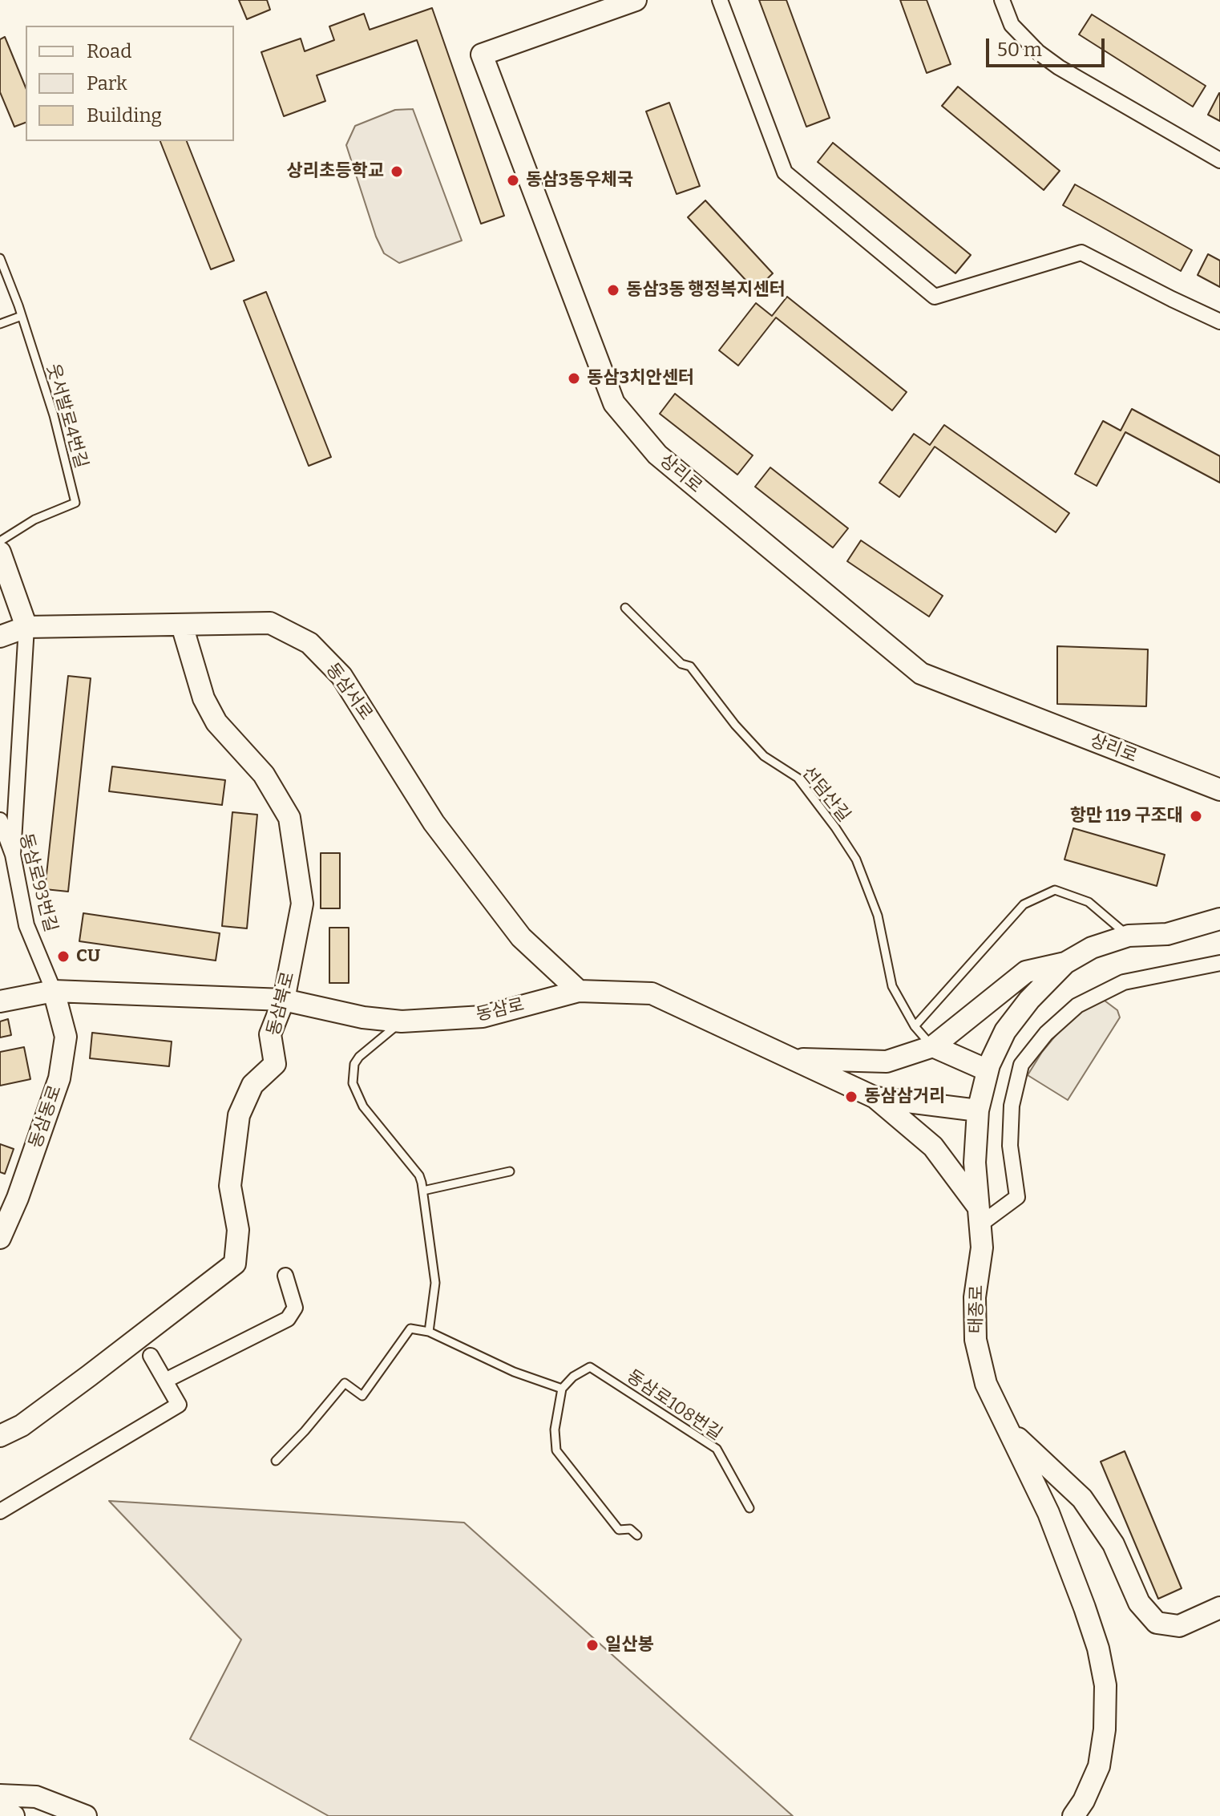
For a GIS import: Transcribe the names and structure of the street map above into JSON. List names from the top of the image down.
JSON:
{
  "streets": {
    "street": [
      "상리로",
      "동삼서로",
      "동삼로93번길",
      "동삼북로",
      "동삼로",
      "동삼동로",
      "태종로"
    ],
    "lane": ["웃서발로4번길", "선덤산길", "동삼로108번길"]
  },
  "crossings": [
    ["동삼서로", "동삼북로"],
    ["동삼서로", "동삼로"],
    ["동삼로93번길", "동삼로"],
    ["동삼로93번길", "동삼동로"],
    ["동삼북로", "동삼로"],
    ["동삼로", "동삼동로"],
    ["동삼로", "태종로"]
  ],
  "places": [
    "상리초등학교",
    "동삼3동우체국",
    "동삼3동 행정복지센터",
    "동삼3치안센터",
    "항만 119 구조대",
    "CU",
    "동삼삼거리",
    "일산봉"
  ],
  "legend": ["Road", "Park", "Building"],
  "scale_bar": "50 m"
}
